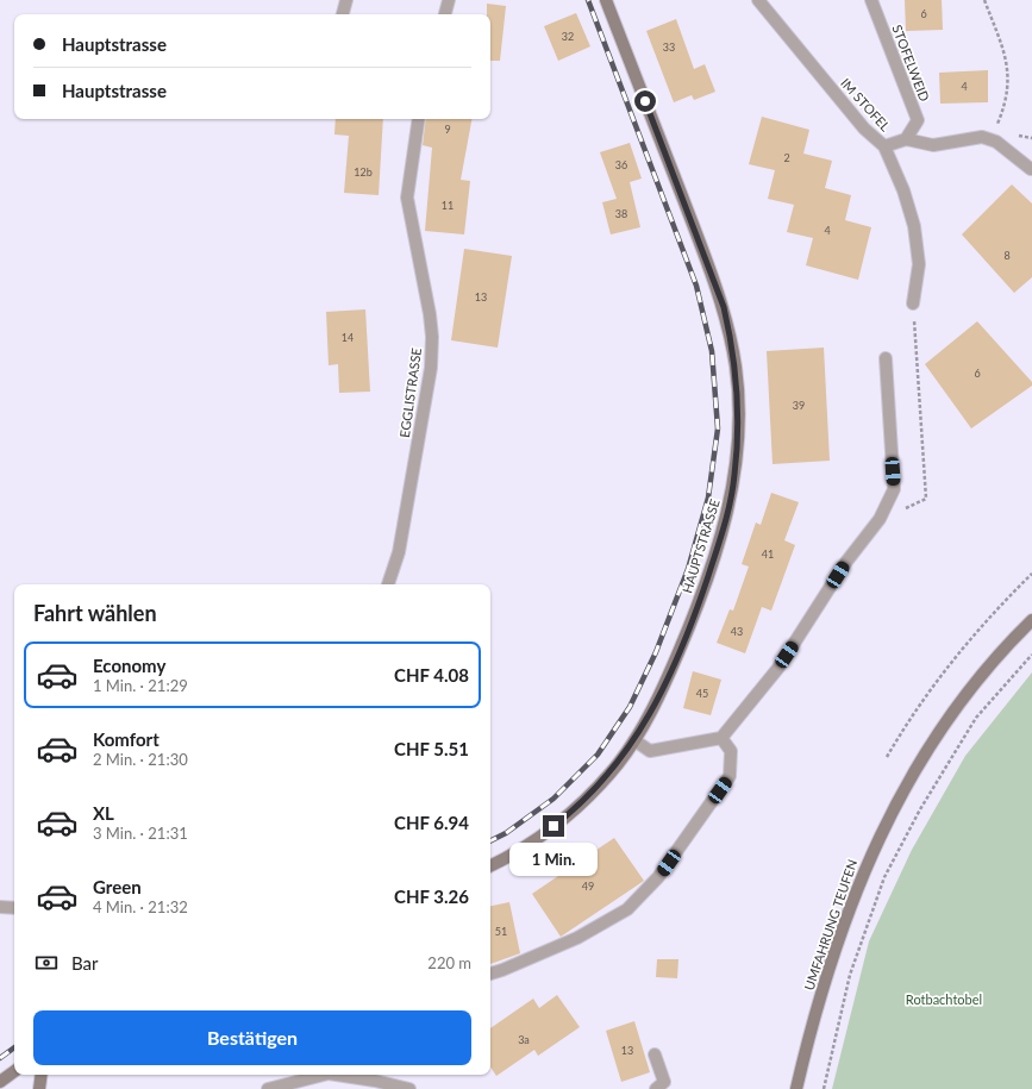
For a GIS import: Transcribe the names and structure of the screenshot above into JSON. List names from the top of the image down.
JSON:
{
  "streets": {
    "street": [
      "STOFELWEID",
      "IM STOFEL",
      "EGGLISTRASSE",
      "HAUPTSTRASSE",
      "UMFAHRUNG TEUFEN"
    ]
  },
  "parks": ["Rotbachtobel"],
  "house_numbers": [
    "6",
    "32",
    "33",
    "4",
    "9",
    "2",
    "36",
    "12b",
    "11",
    "38",
    "4",
    "8",
    "13",
    "14",
    "6",
    "39",
    "41",
    "43",
    "45",
    "49",
    "51",
    "3a",
    "13"
  ],
  "page": {
    "banner": ["Hauptstrasse", "Hauptstrasse"],
    "heading": "Fahrt wählen",
    "list": [
      {
        "name": "Economy",
        "note": "1 Min. · 21:29",
        "value": "CHF 4.08"
      },
      {
        "name": "Komfort",
        "note": "2 Min. · 21:30",
        "value": "CHF 5.51"
      },
      {
        "name": "XL",
        "note": "3 Min. · 21:31",
        "value": "CHF 6.94"
      },
      {
        "name": "Green",
        "note": "4 Min. · 21:32",
        "value": "CHF 3.26"
      }
    ],
    "bubble": "1 Min.",
    "pay": ["Bar", "220 m"],
    "buttons": "Bestätigen"
  }
}
